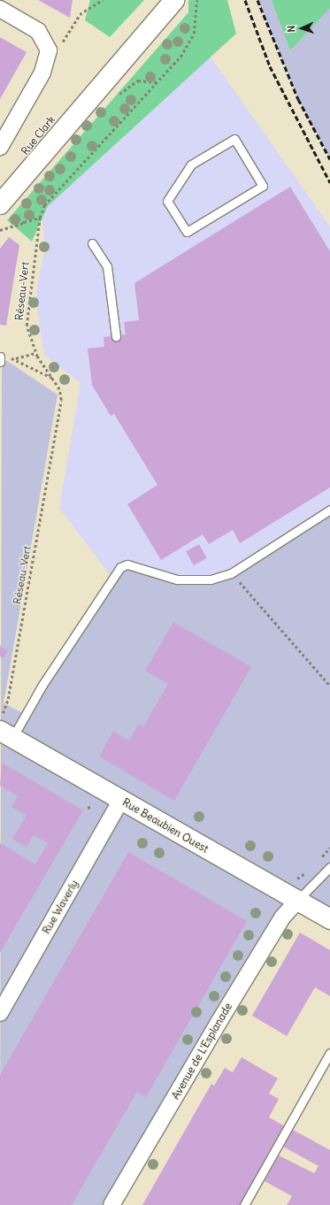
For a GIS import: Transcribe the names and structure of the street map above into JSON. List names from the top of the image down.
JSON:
{
  "streets": {
    "street": [
      "Rue Clark",
      "Rue Beaubien Ouest",
      "Rue Waverly",
      "Avenue de L'Esplanade"
    ],
    "path": ["Réseau-Vert"]
  },
  "crossings": [
    ["Rue Beaubien Ouest", "Rue Waverly"],
    ["Rue Beaubien Ouest", "Avenue de L'Esplanade"]
  ],
  "north": "left"
}
